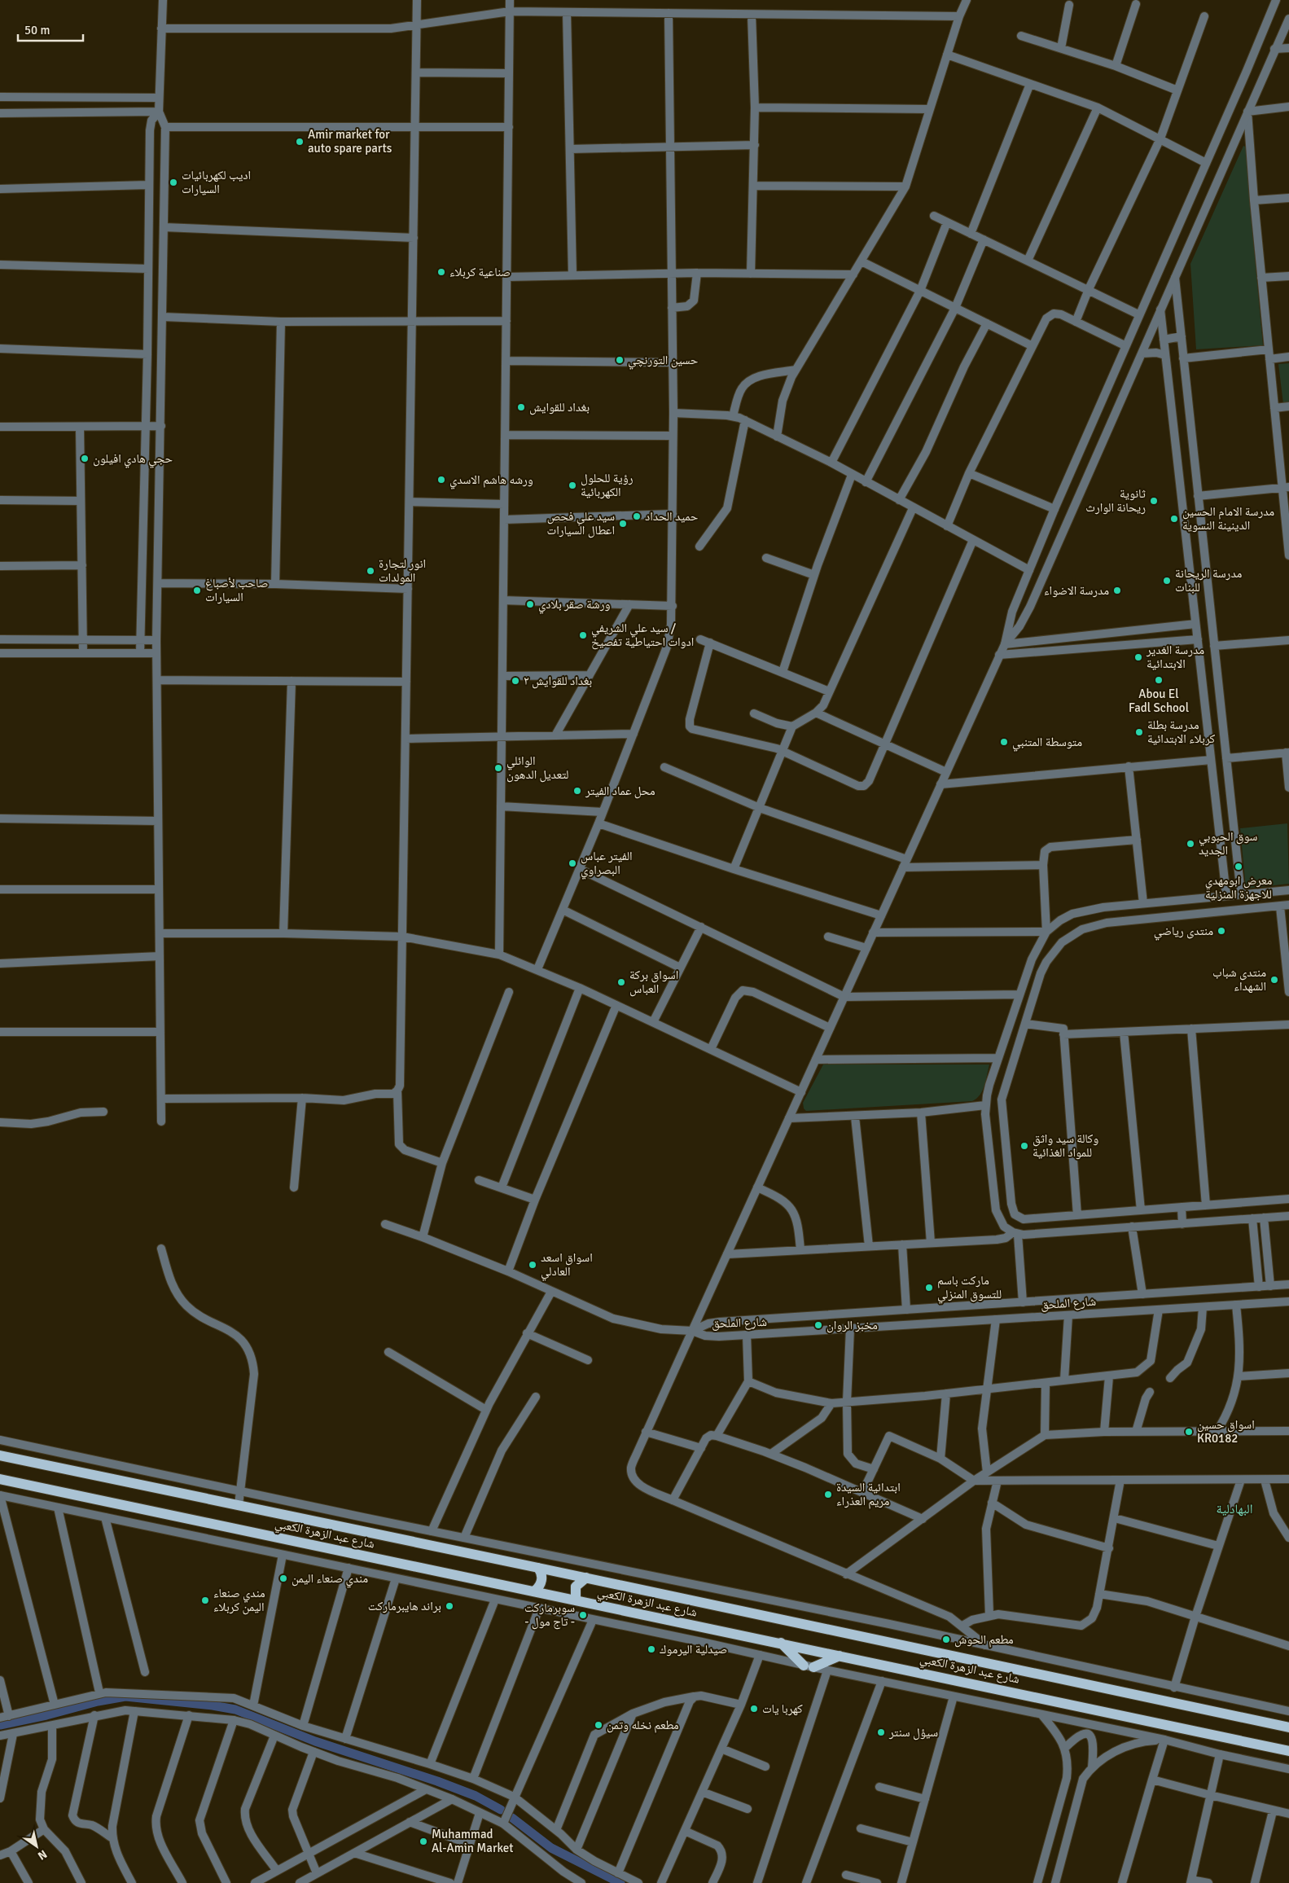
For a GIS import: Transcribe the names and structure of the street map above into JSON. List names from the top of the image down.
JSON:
{
  "streets": {
    "main road": ["شارع عبد الزهرة الكعبي"],
    "street": ["شارع الملحق"]
  },
  "districts": ["البهادلية"],
  "places": [
    "Amir market for auto spare parts",
    "اديب لكهربائيات السيارات",
    "صناعية كربلاء",
    "حسين التورنچي",
    "بغداد للقوايش",
    "حجي هادي افيلون",
    "ورشه هاشم الاسدي",
    "رؤية للحلول الكهربائية",
    "ثانوية ريحانة الوارث",
    "حميد الحداد",
    "مدرسة الامام الحسين الدينينة النسوية",
    "سيد علي فحص اعطال السيارات",
    "انور لتجارة المولدات",
    "مدرسة الريحانة للبنات",
    "صاحب لأصباغ السيارات",
    "مدرسة الاضواء",
    "ورشة صقر بلادي",
    "سيد علي الشريفي / ادوات احتياطية تفصيخ",
    "مدرسة الغدير الابتدائية",
    "Abou El Fadl School",
    "بغداد للقوايش ٢",
    "مدرسة بطلة كربلاء الابتدائية",
    "متوسطة المتنبي",
    "الوائلي لتعديل الدهون",
    "محل عماد الفيتر",
    "سوق الحبوبي الجديد",
    "الفيتر عباس البصراوي",
    "معرض ابومهدي للاجهزة المنزلية",
    "منتدى رياضي",
    "منتدى شباب الشهداء",
    "اسواق بركة العباس",
    "وكالة سيد واثق للمواد الغذائية",
    "اسواق اسعد العادلي",
    "ماركت باسم للتسوق المنزلي",
    "مخبز الروان",
    "اسواق حسين KR0182",
    "ابتدائية السيدة مريم العذراء",
    "مندي صنعاء اليمن",
    "مندي صنعاء اليمن كربلاء",
    "براند هايبرماركت",
    "سوبرماركت - تاج مول -",
    "مطعم الحوش",
    "صيدلية اليرموك",
    "كهربا يات",
    "مطعم نخله وتمن",
    "سيؤل سنتر",
    "Muhammad Al-Amin Market"
  ],
  "scale_bar": "50 m",
  "north": "bottom right"
}
